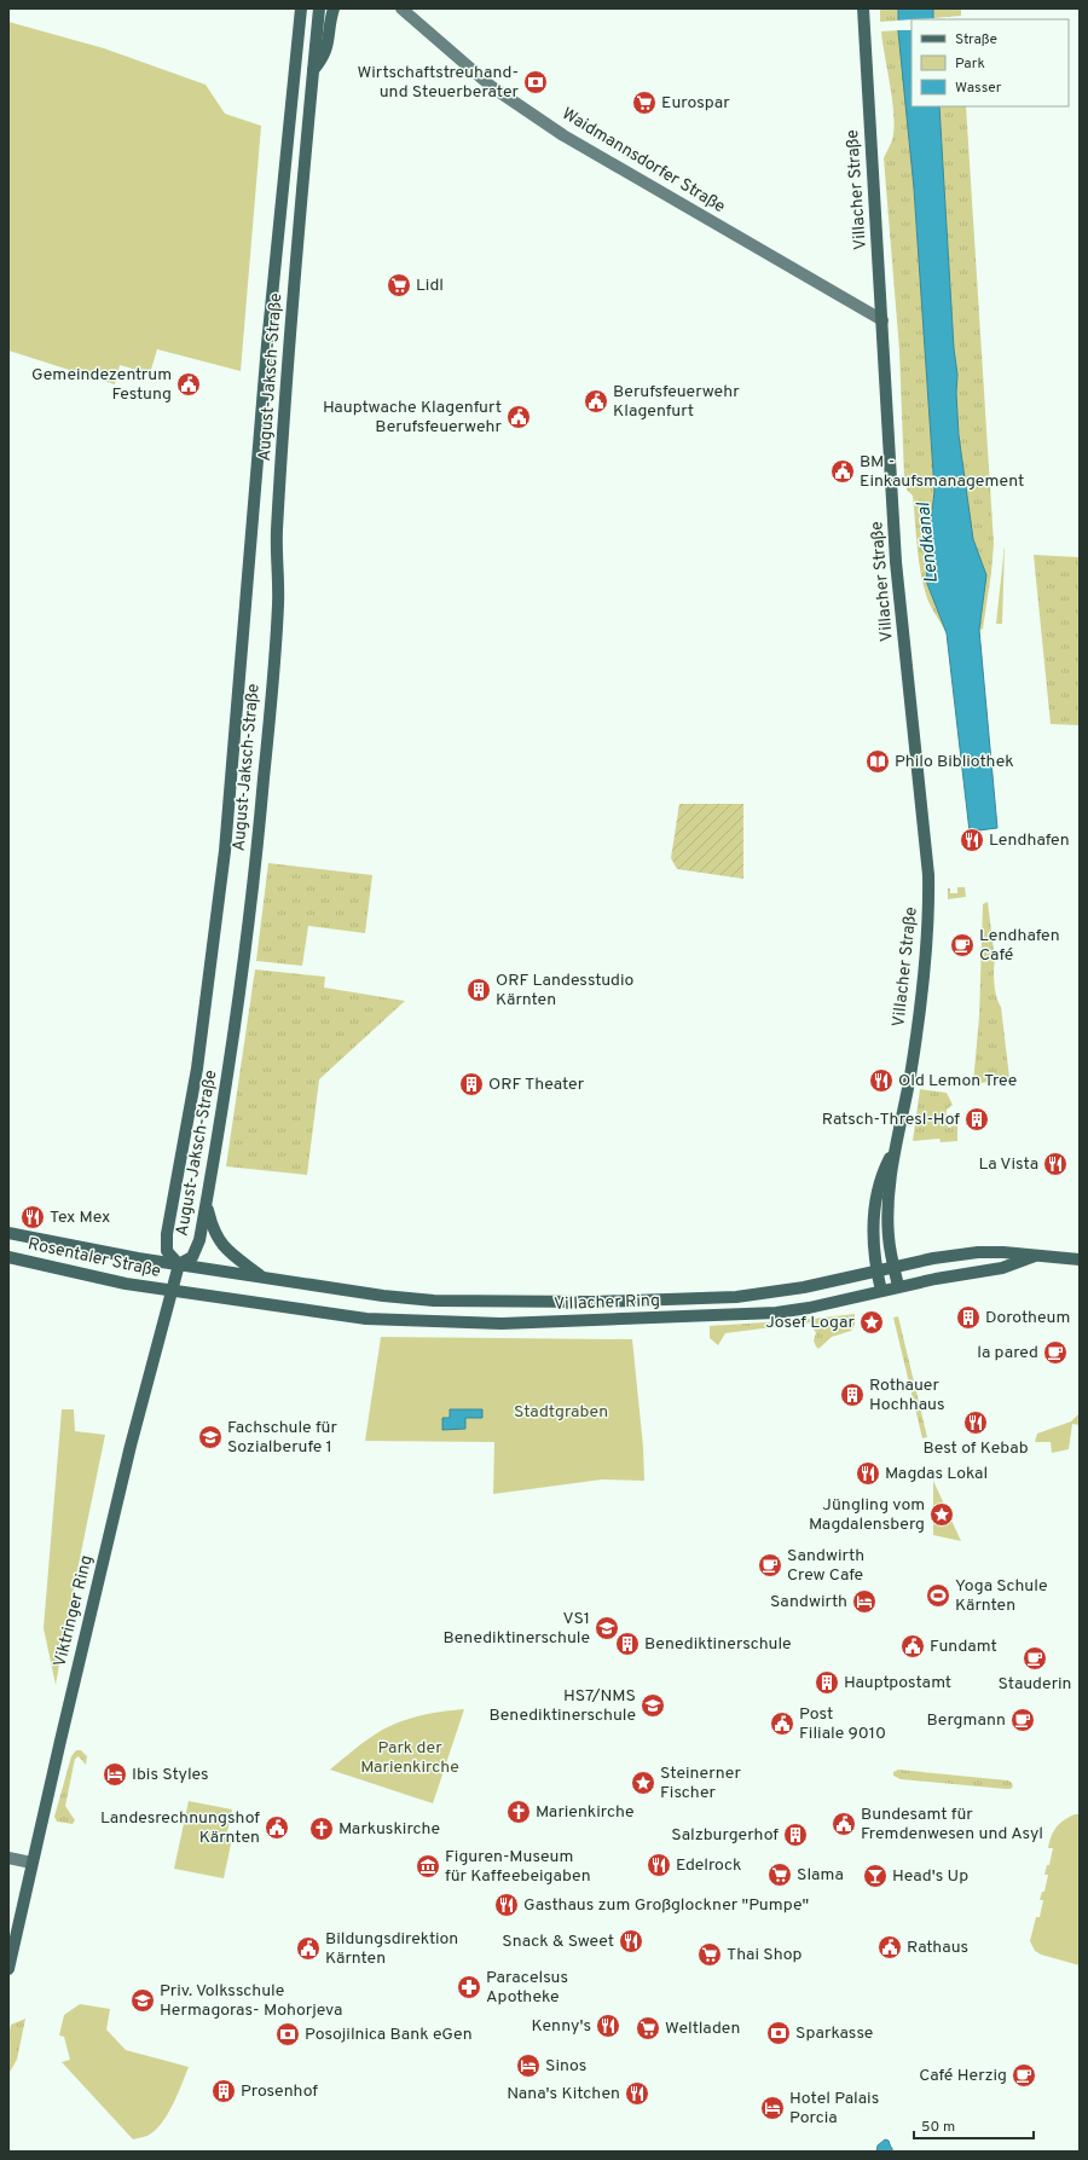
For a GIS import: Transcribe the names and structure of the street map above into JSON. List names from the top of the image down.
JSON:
{
  "streets": {
    "main road": [
      "Villacher Straße",
      "August-Jaksch-Straße",
      "Rosentaler Straße",
      "Villacher Ring",
      "Viktringer Ring"
    ],
    "street": ["Waidmannsdorfer Straße"]
  },
  "crossings": [
    ["Waidmannsdorfer Straße", "Villacher Straße"],
    ["Villacher Straße", "Villacher Ring"],
    ["August-Jaksch-Straße", "Rosentaler Straße"],
    ["August-Jaksch-Straße", "Villacher Ring"],
    ["August-Jaksch-Straße", "Viktringer Ring"],
    ["Rosentaler Straße", "Villacher Ring"],
    ["Rosentaler Straße", "Viktringer Ring"],
    ["Villacher Ring", "Viktringer Ring"]
  ],
  "water": ["Lendkanal"],
  "parks": ["Stadtgraben", "Park der Marienkirche"],
  "places": {
    "bank": ["Wirtschaftstreuhand- und Steuerberater", "Sparkasse", "Posojilnica Bank eGen"],
    "supermarket": [
      "Eurospar",
      "Lidl",
      "Slama",
      "Thai Shop",
      "Weltladen"
    ],
    "public building": [
      "Gemeindezentrum Festung",
      "Berufsfeuerwehr Klagenfurt",
      "Hauptwache Klagenfurt Berufsfeuerwehr",
      "BM - Einkaufsmanagement",
      "Fundamt",
      "Post Filiale 9010",
      "Bundesamt für Fremdenwesen und Asyl",
      "Landesrechnungshof Kärnten",
      "Rathaus",
      "Bildungsdirektion Kärnten"
    ],
    "library": ["Philo Bibliothek"],
    "restaurant": [
      "Lendhafen",
      "Old Lemon Tree",
      "La Vista",
      "Tex Mex",
      "Best of Kebab",
      "Magdas Lokal",
      "Edelrock",
      "Gasthaus zum Großglockner \"Pumpe\"",
      "Snack & Sweet",
      "Kenny's",
      "Nana's Kitchen"
    ],
    "cafe": [
      "Lendhafen Café",
      "la pared",
      "Sandwirth Crew Cafe",
      "Stauderin",
      "Bergmann",
      "Café Herzig"
    ],
    "building": [
      "ORF Landesstudio Kärnten",
      "ORF Theater",
      "Ratsch-Thresl-Hof",
      "Dorotheum",
      "Rothauer Hochhaus",
      "Benediktinerschule",
      "Hauptpostamt",
      "Salzburgerhof",
      "Prosenhof"
    ],
    "place": ["Josef Logar", "Jüngling vom Magdalensberg", "Steinerner Fischer"],
    "school or university": [
      "Fachschule für Sozialberufe 1",
      "VS1 Benediktinerschule",
      "HS7/NMS Benediktinerschule",
      "Priv. Volksschule Hermagoras- Mohorjeva"
    ],
    "sports": ["Yoga Schule Kärnten"],
    "hotel": [
      "Sandwirth",
      "Ibis Styles",
      "Sinos",
      "Hotel Palais Porcia"
    ],
    "church": ["Marienkirche", "Markuskirche"],
    "museum": ["Figuren-Museum für Kaffeebeigaben"],
    "bar": ["Head's Up"],
    "pharmacy": ["Paracelsus Apotheke"]
  },
  "legend": ["Straße", "Park", "Wasser"],
  "scale_bar": "50 m"
}
